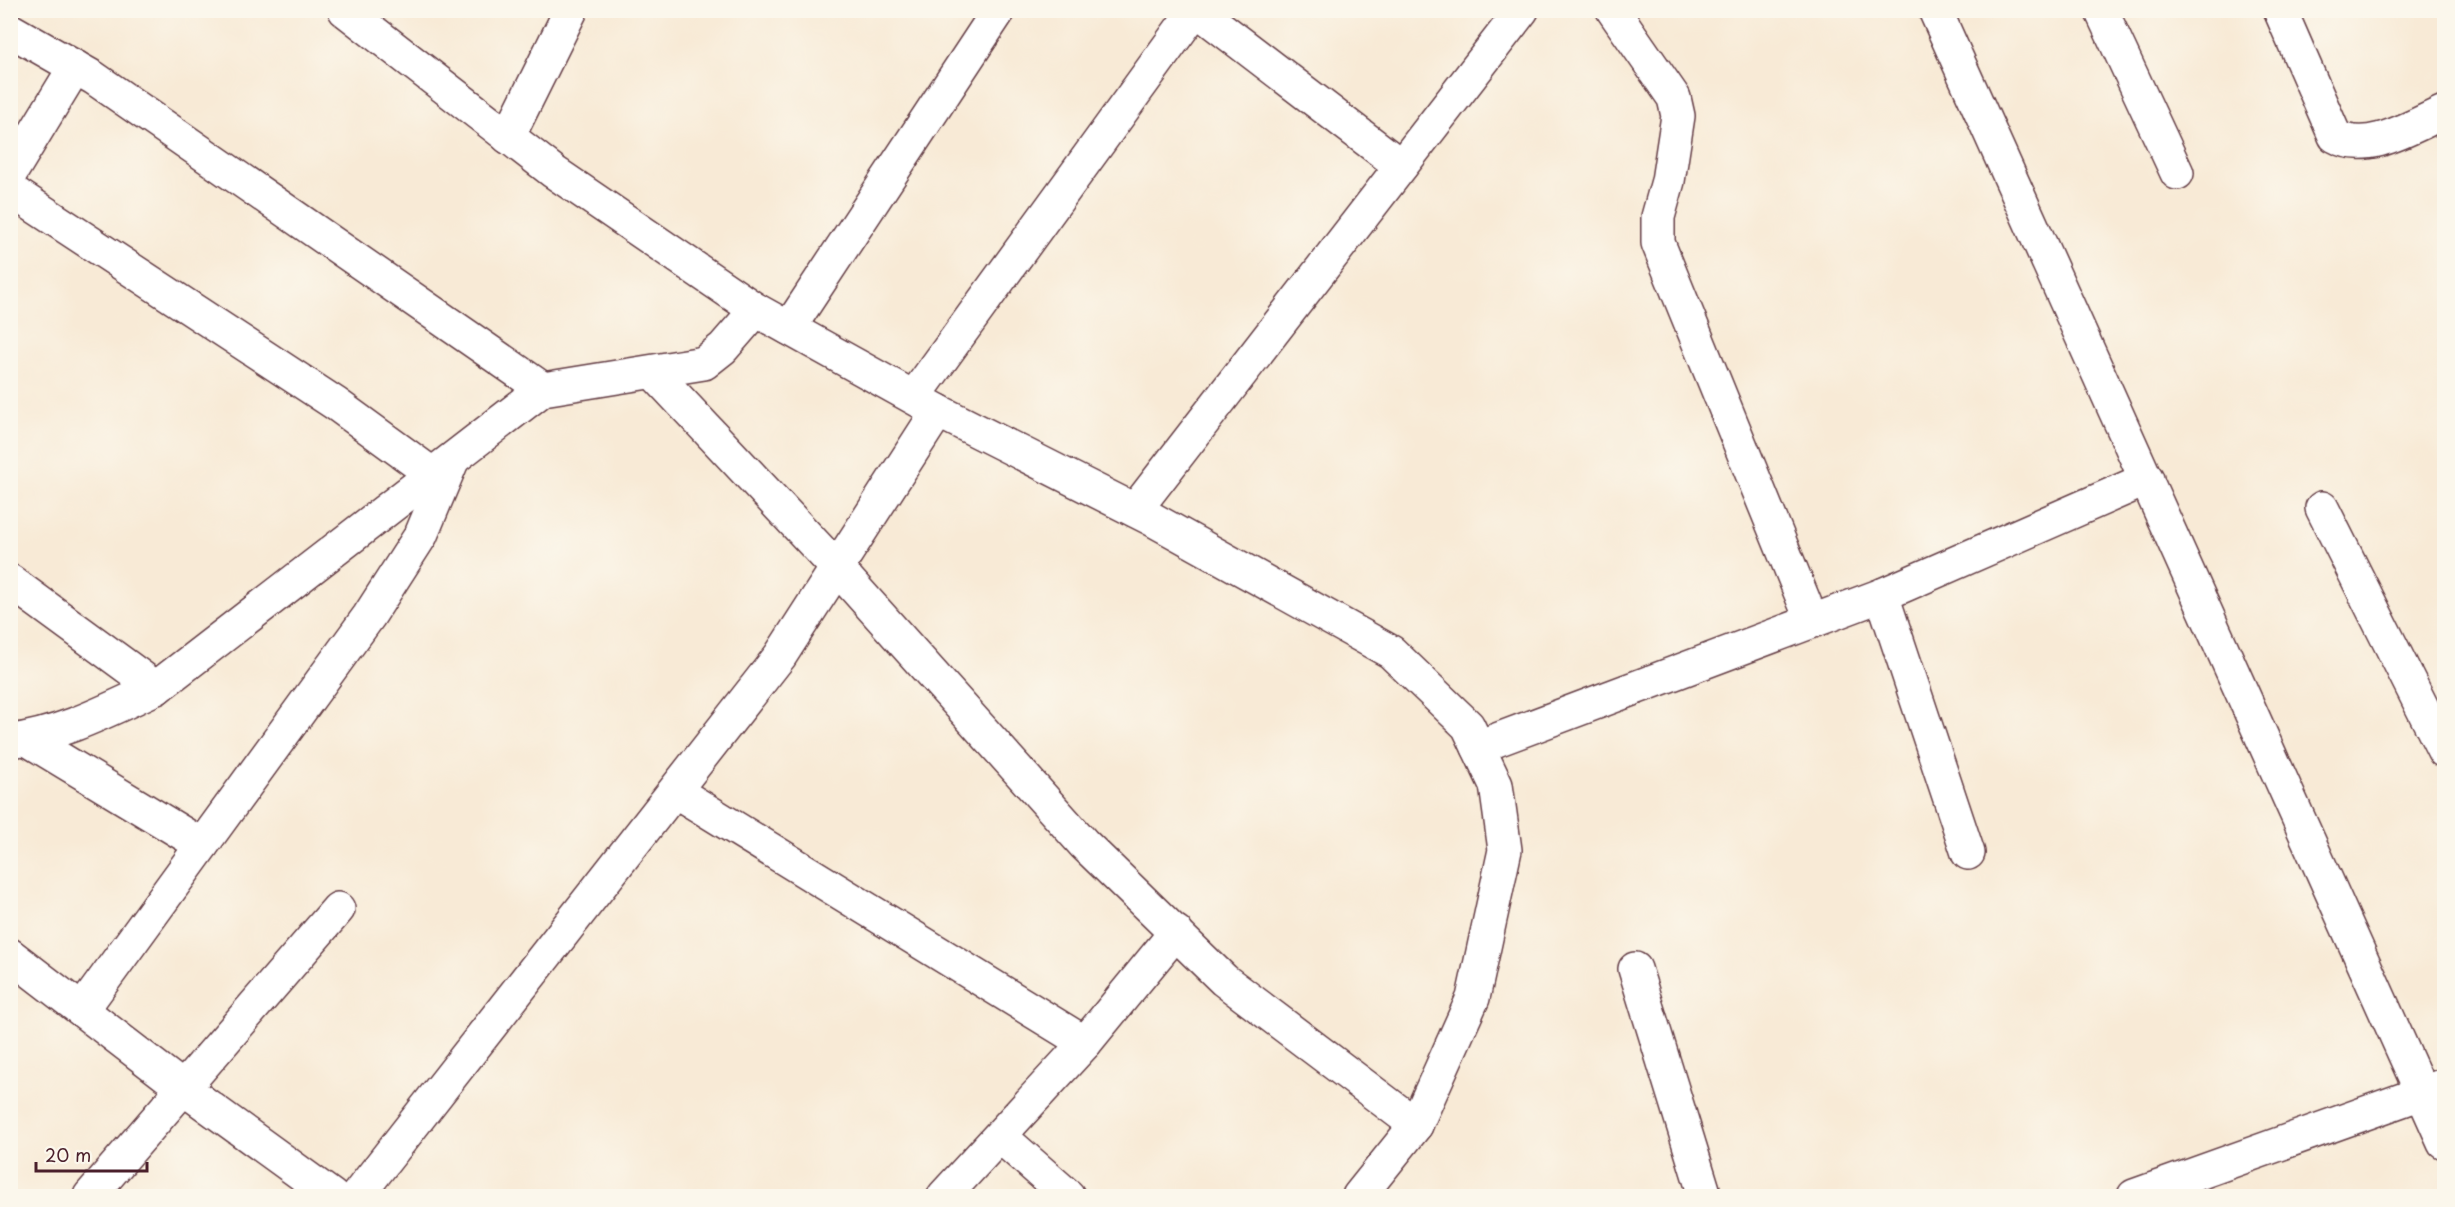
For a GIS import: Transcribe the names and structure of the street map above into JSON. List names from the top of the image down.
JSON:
{
  "scale_bar": "20 m"
}
